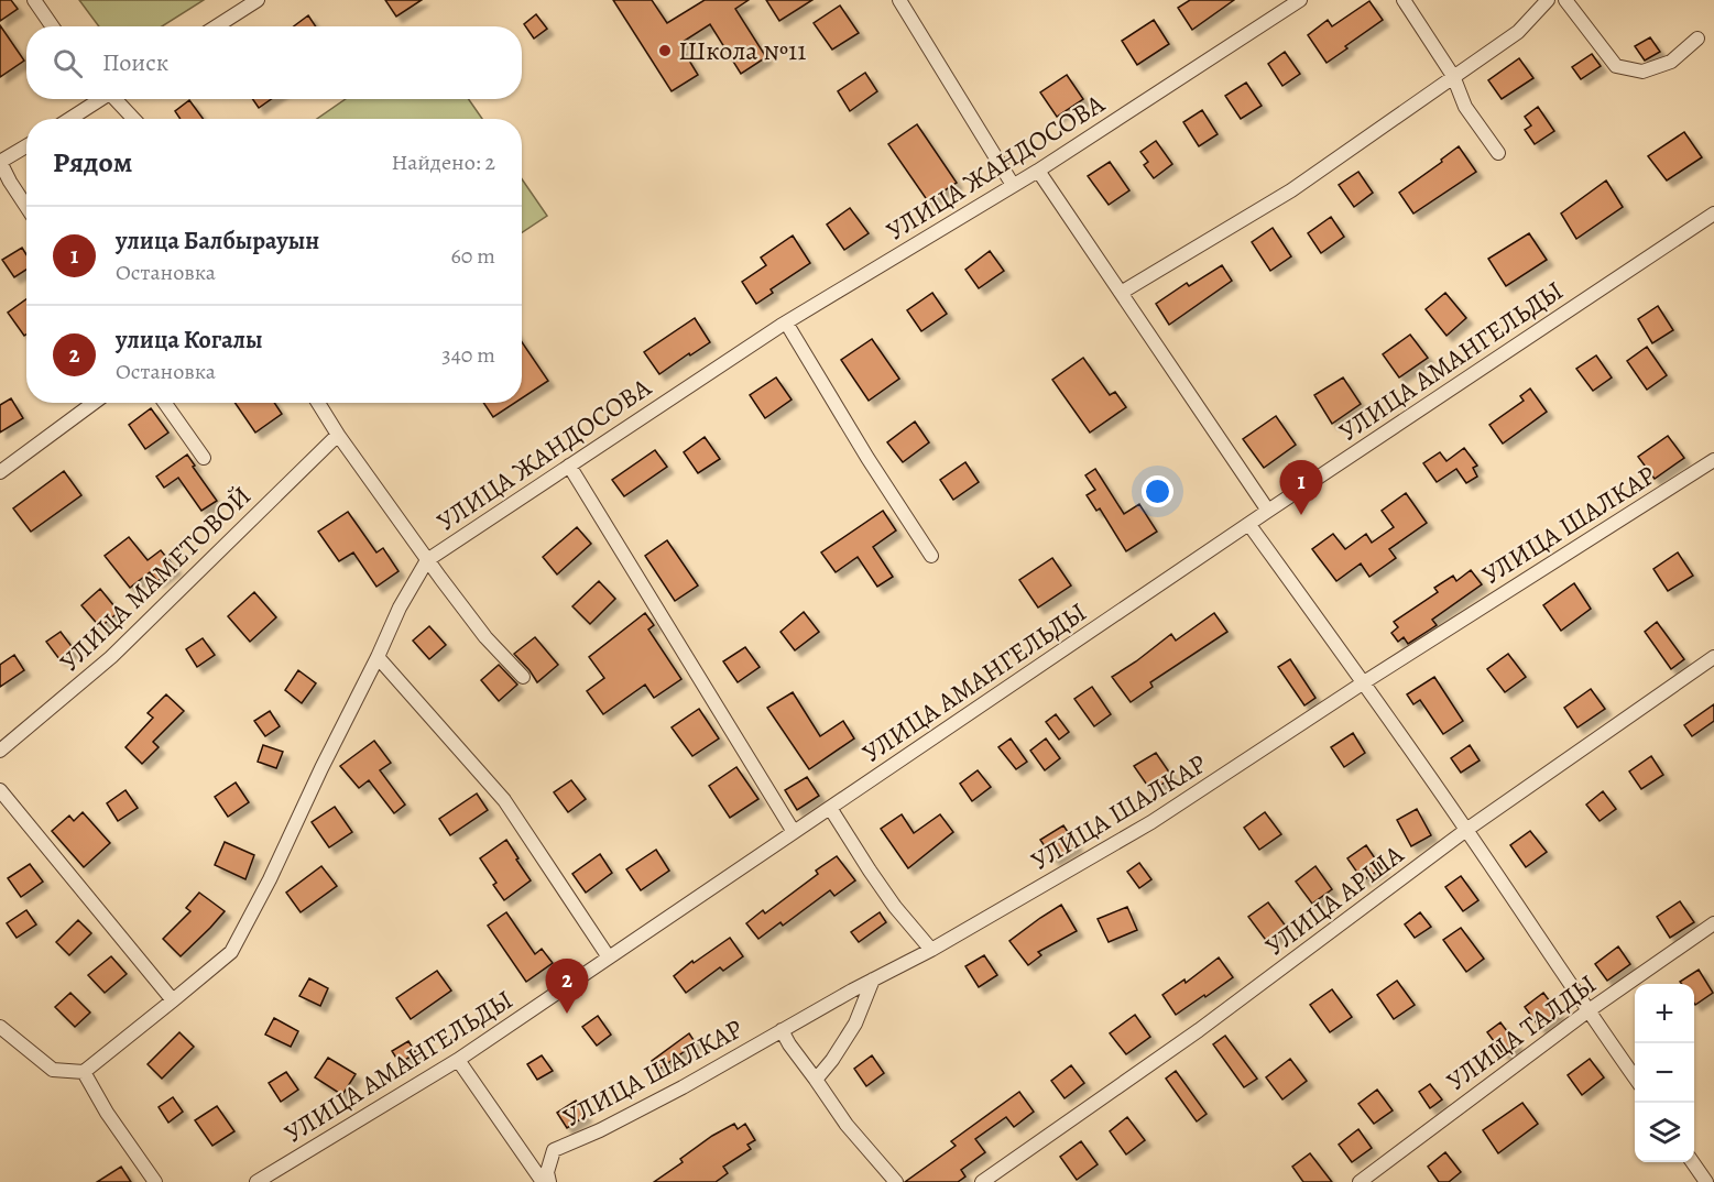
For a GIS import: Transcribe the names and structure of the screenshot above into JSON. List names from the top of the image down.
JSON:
{
  "streets": {
    "street": [
      "УЛИЦА ЖАНДОСОВА",
      "УЛИЦА АМАНГЕЛЬДЫ",
      "УЛИЦА ШАЛКАР",
      "УЛИЦА МАМЕТОВОЙ",
      "УЛИЦА АРША",
      "УЛИЦА ТАЛДЫ"
    ]
  },
  "places": ["Школа №11"],
  "page": {
    "search": "Поиск",
    "heading": ["Рядом", "Найдено: 2"],
    "list": [
      {
        "mark": "1",
        "name": "улица Балбырауын",
        "note": "Остановка",
        "value": "60 m"
      },
      {
        "mark": "2",
        "name": "улица Когалы",
        "note": "Остановка",
        "value": "340 m"
      }
    ],
    "pins": ["1", "2"],
    "map_buttons": ["+", "−"]
  }
}
